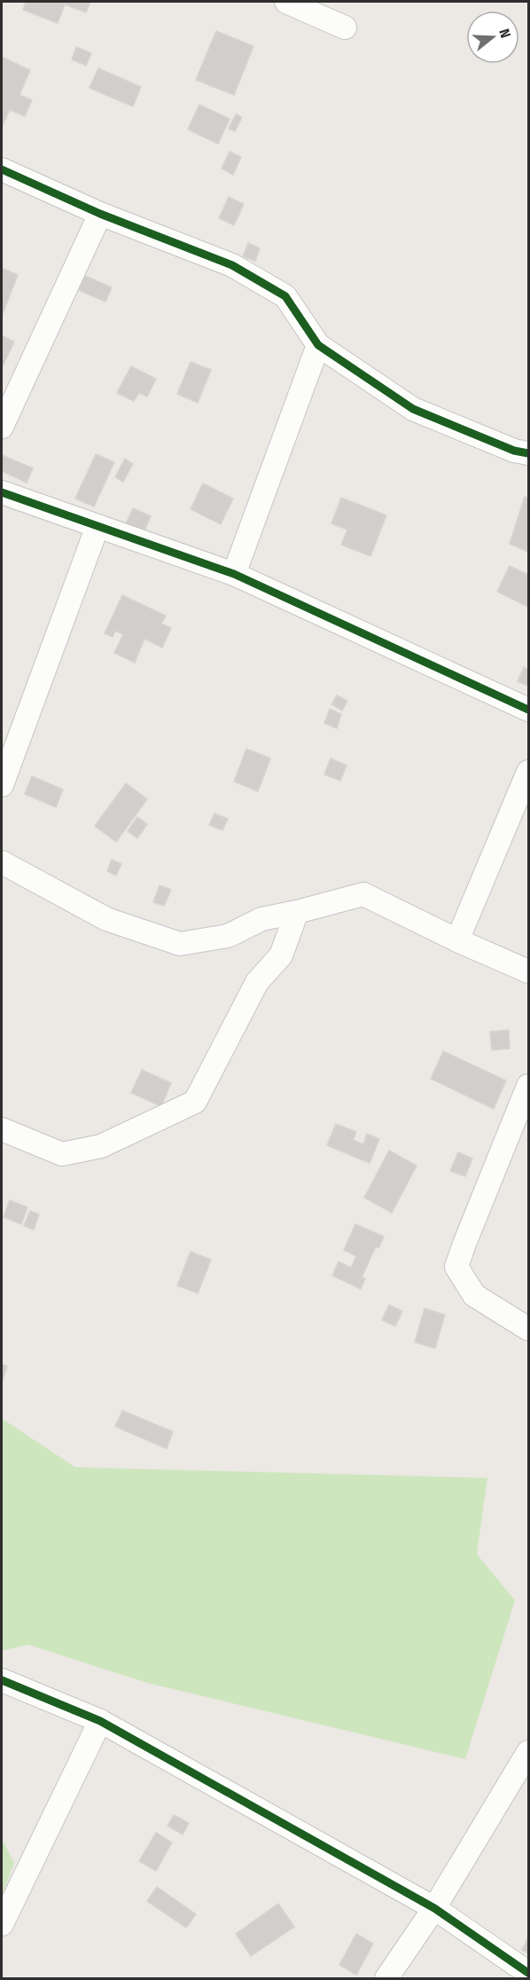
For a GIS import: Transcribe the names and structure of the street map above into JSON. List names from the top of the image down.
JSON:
{
  "north": "right"
}
